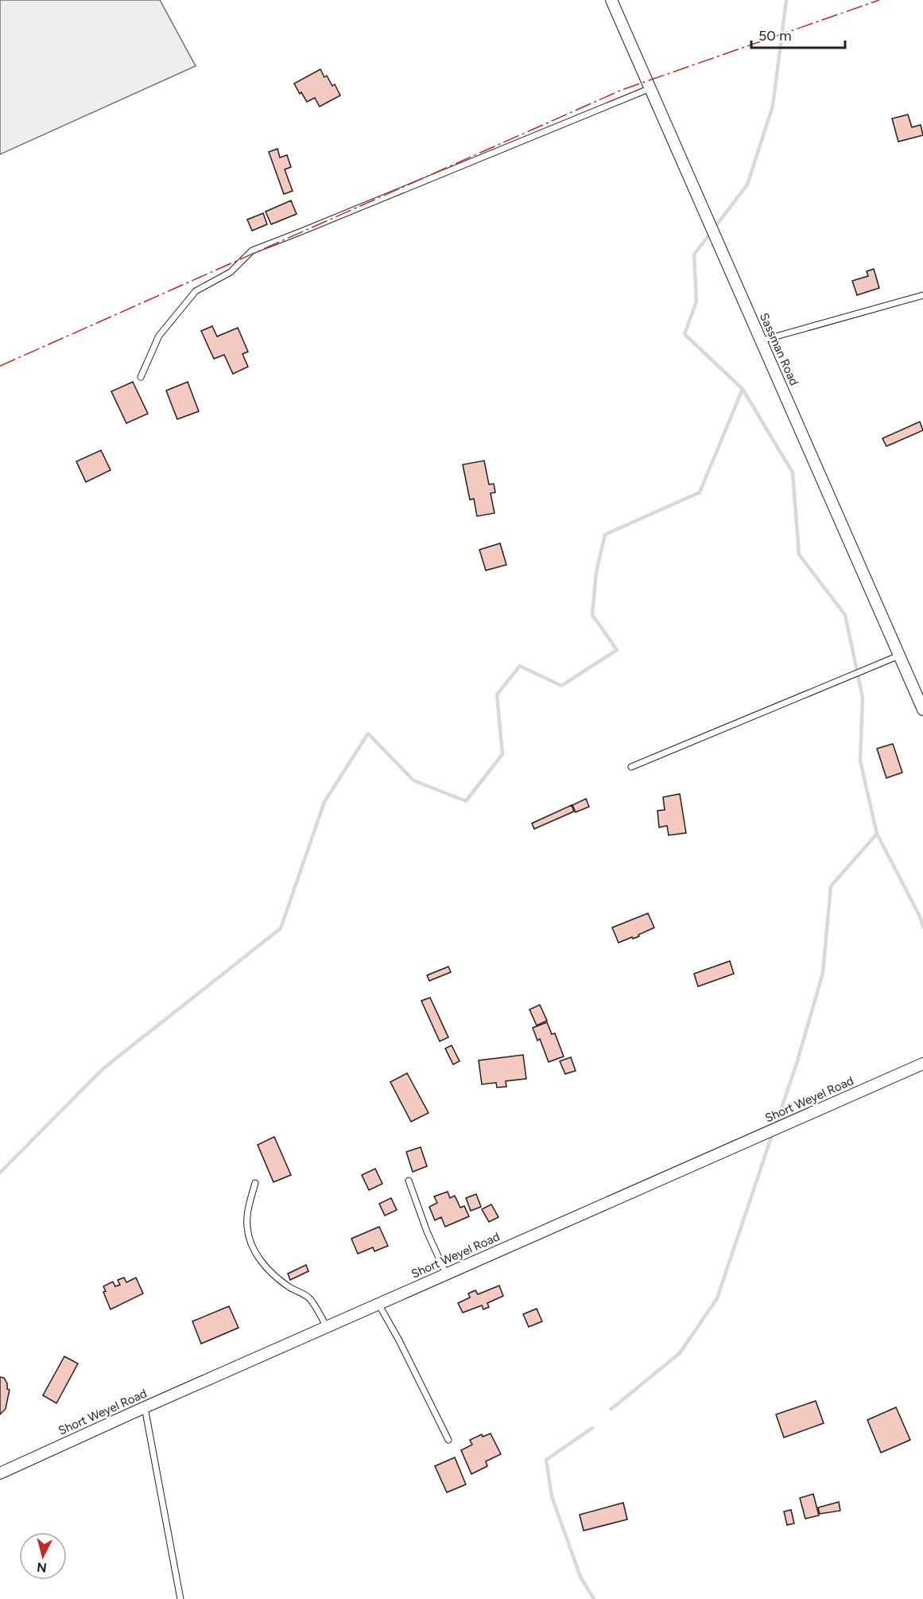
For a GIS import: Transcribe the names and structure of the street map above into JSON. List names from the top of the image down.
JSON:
{
  "streets": {
    "street": ["Sassman Road", "Short Weyel Road"]
  },
  "scale_bar": "50 m",
  "north": "bottom"
}
